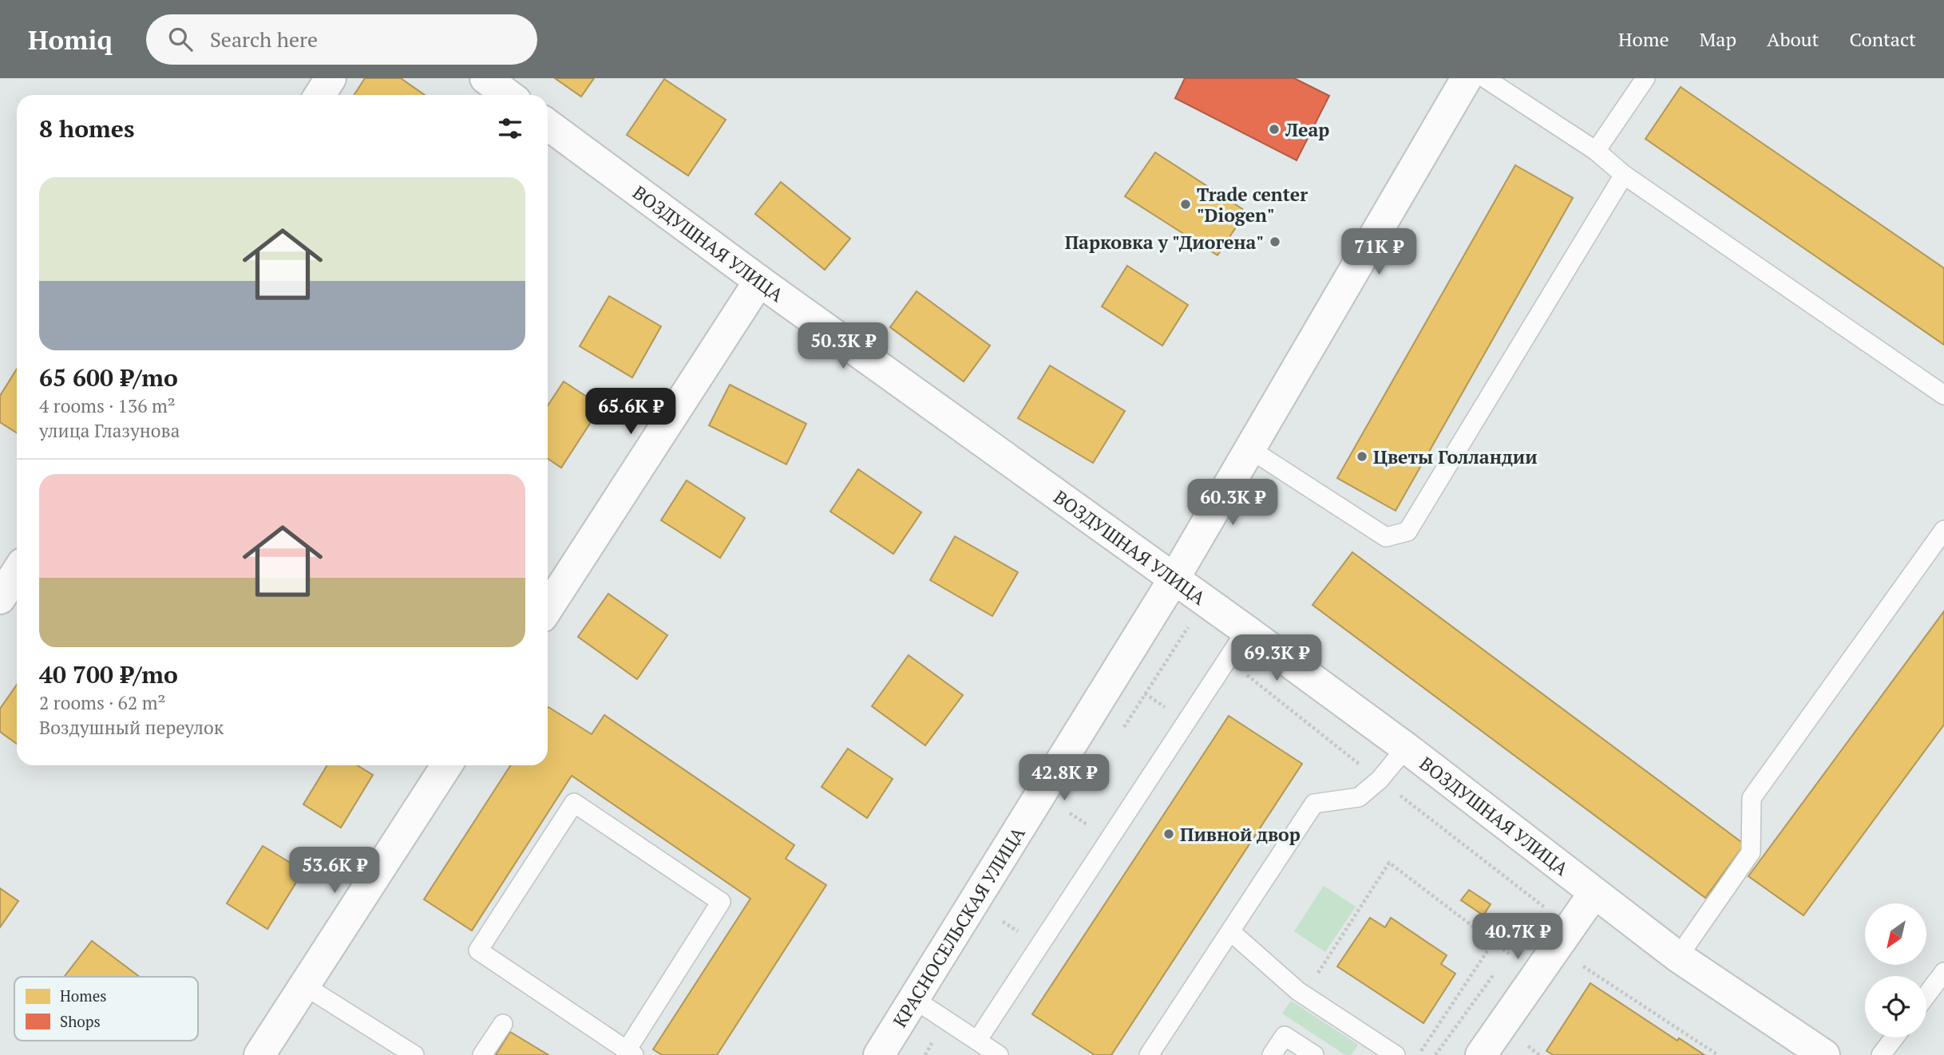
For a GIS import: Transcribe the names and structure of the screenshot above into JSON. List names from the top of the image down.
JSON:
{
  "streets": {
    "street": ["ВОЗДУШНАЯ УЛИЦА", "КРАСНОСЕЛЬСКАЯ УЛИЦА"]
  },
  "crossings": [
    ["ВОЗДУШНАЯ УЛИЦА", "КРАСНОСЕЛЬСКАЯ УЛИЦА"]
  ],
  "places": [
    "Леар",
    "Trade center \"Diogen\"",
    "Парковка у \"Диогена\"",
    "Цветы Голландии",
    "Пивной двор"
  ],
  "legend": ["Homes", "Shops"],
  "north": "bottom left",
  "page": {
    "header": "Homiq",
    "search": "Search here",
    "nav": [
      "Home",
      "Map",
      "About",
      "Contact"
    ],
    "heading": "8 homes",
    "list": [
      {
        "name": "65 600 ₽/mo",
        "note": "4 rooms · 136 m² · улица Глазунова"
      },
      {
        "name": "40 700 ₽/mo",
        "note": "2 rooms · 62 m² · Воздушный переулок"
      }
    ],
    "price": [
      "71K ₽",
      "50.3K ₽",
      "65.6K ₽",
      "60.3K ₽",
      "69.3K ₽",
      "42.8K ₽",
      "53.6K ₽",
      "40.7K ₽"
    ]
  }
}
